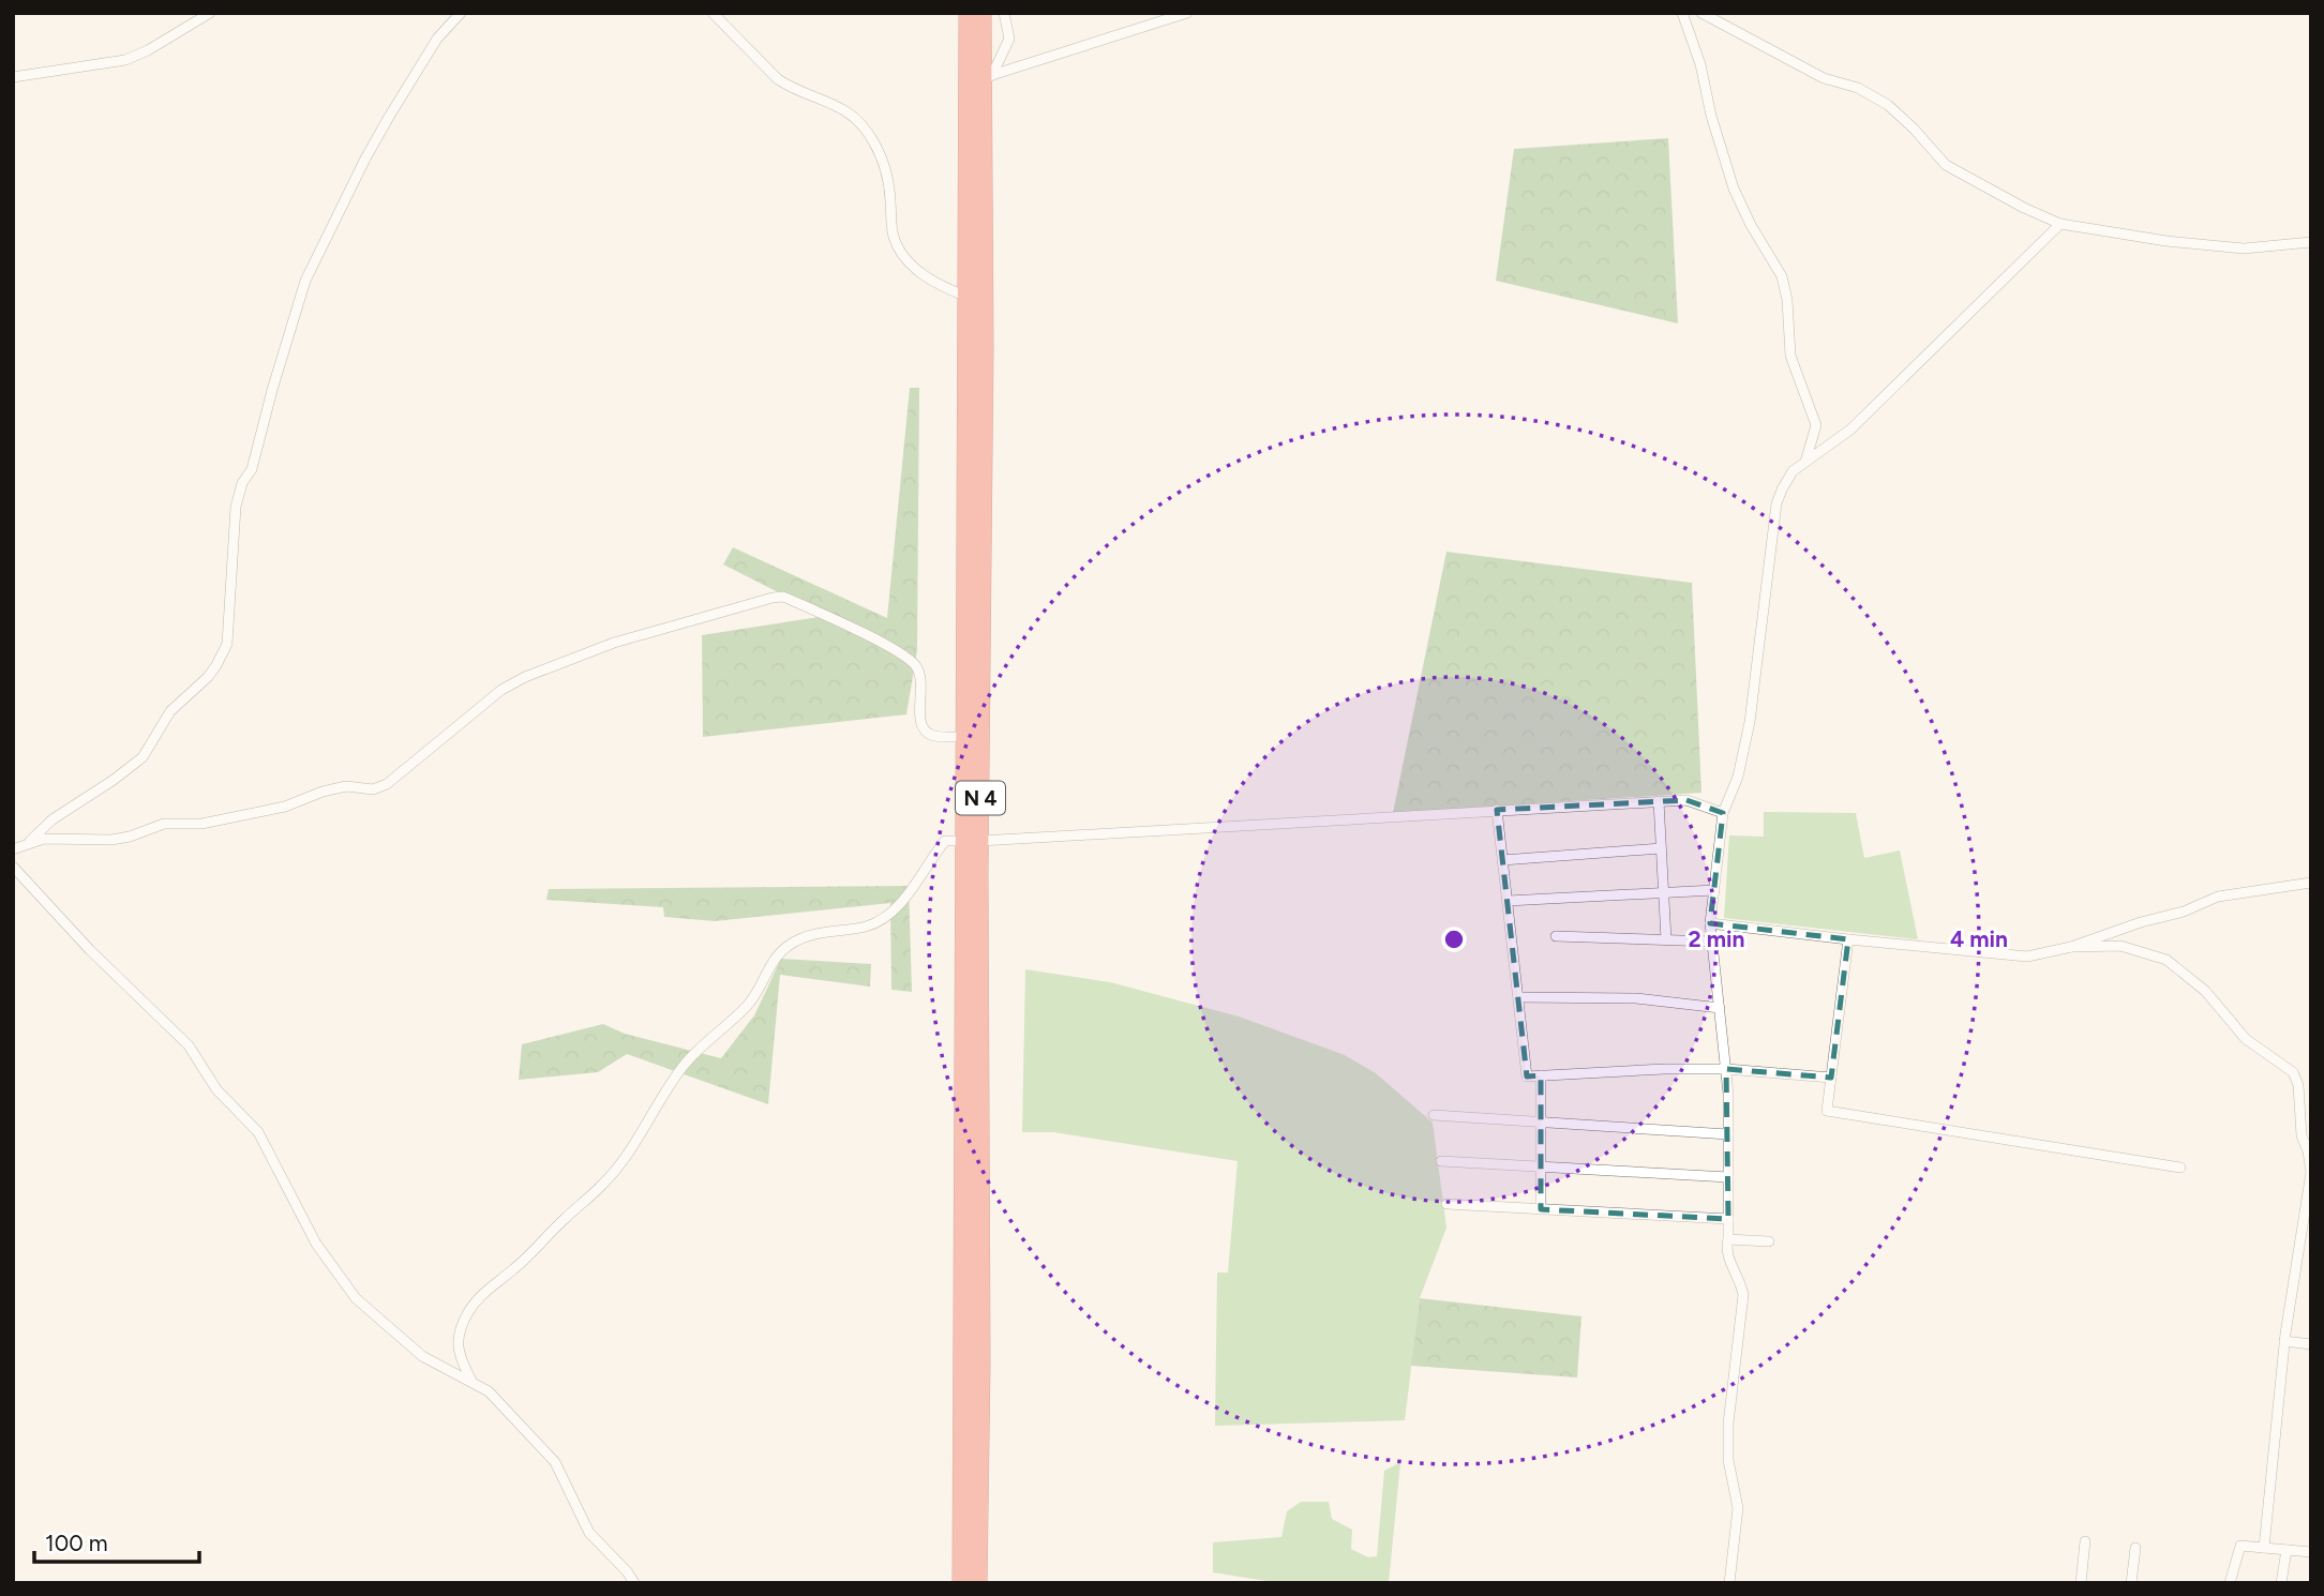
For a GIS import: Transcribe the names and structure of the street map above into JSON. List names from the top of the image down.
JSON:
{
  "streets": {
    "highway": ["N 4"]
  },
  "scale_bar": "100 m",
  "rings": ["2 min", "4 min"]
}
